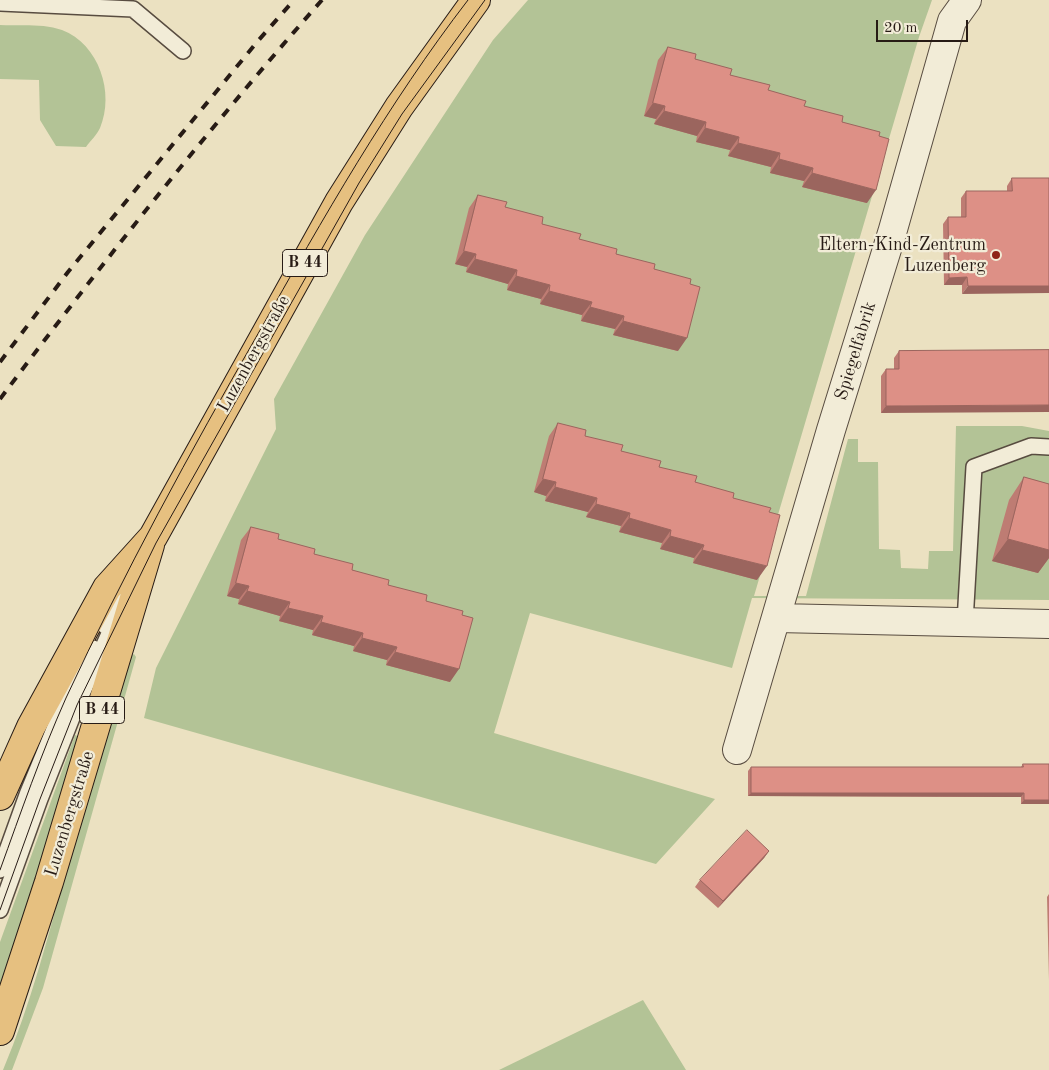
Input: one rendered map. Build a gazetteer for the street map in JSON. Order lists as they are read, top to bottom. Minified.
{"streets":{"main road":["B 44","Luzenbergstraße"],"street":["Spiegelfabrik"]},"places":["Eltern-Kind-Zentrum Luzenberg"],"scale_bar":"20 m"}
